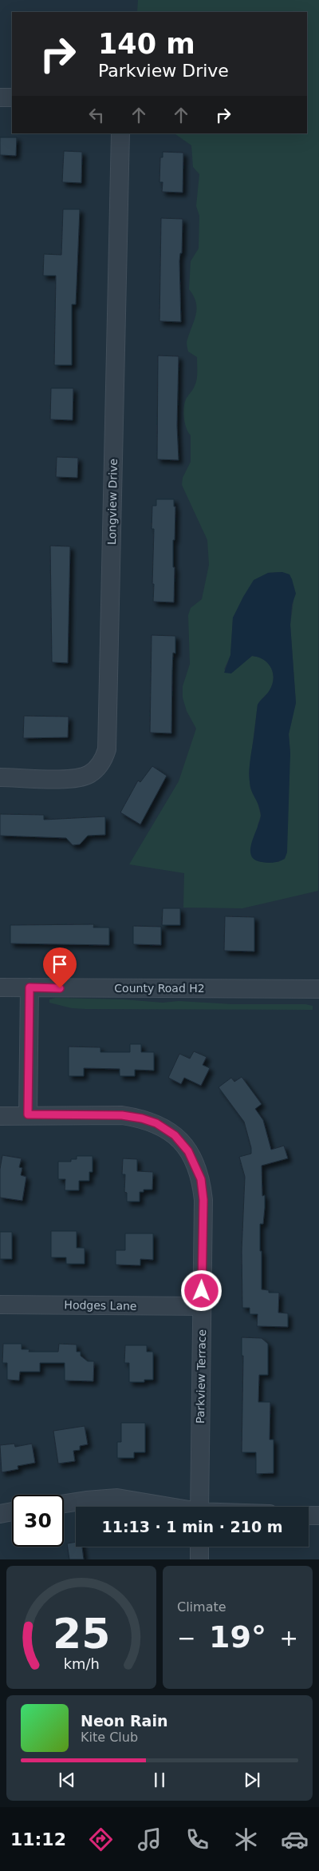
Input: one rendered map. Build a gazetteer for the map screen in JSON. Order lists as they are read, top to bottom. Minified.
{"streets":{"street":["Longview Drive","County Road H2","Hodges Lane","Parkview Terrace"]},"crossings":[["Hodges Lane","Parkview Terrace"]],"page":{"turn":["140 m","Parkview Drive"],"limit":"30","trip":"11:13 · 1 min · 210 m","tile":"Climate","heat":["−","19°","+"],"song":["Neon Rain","Kite Club"],"tabs":"11:12","gauge":["25","km/h"]}}
